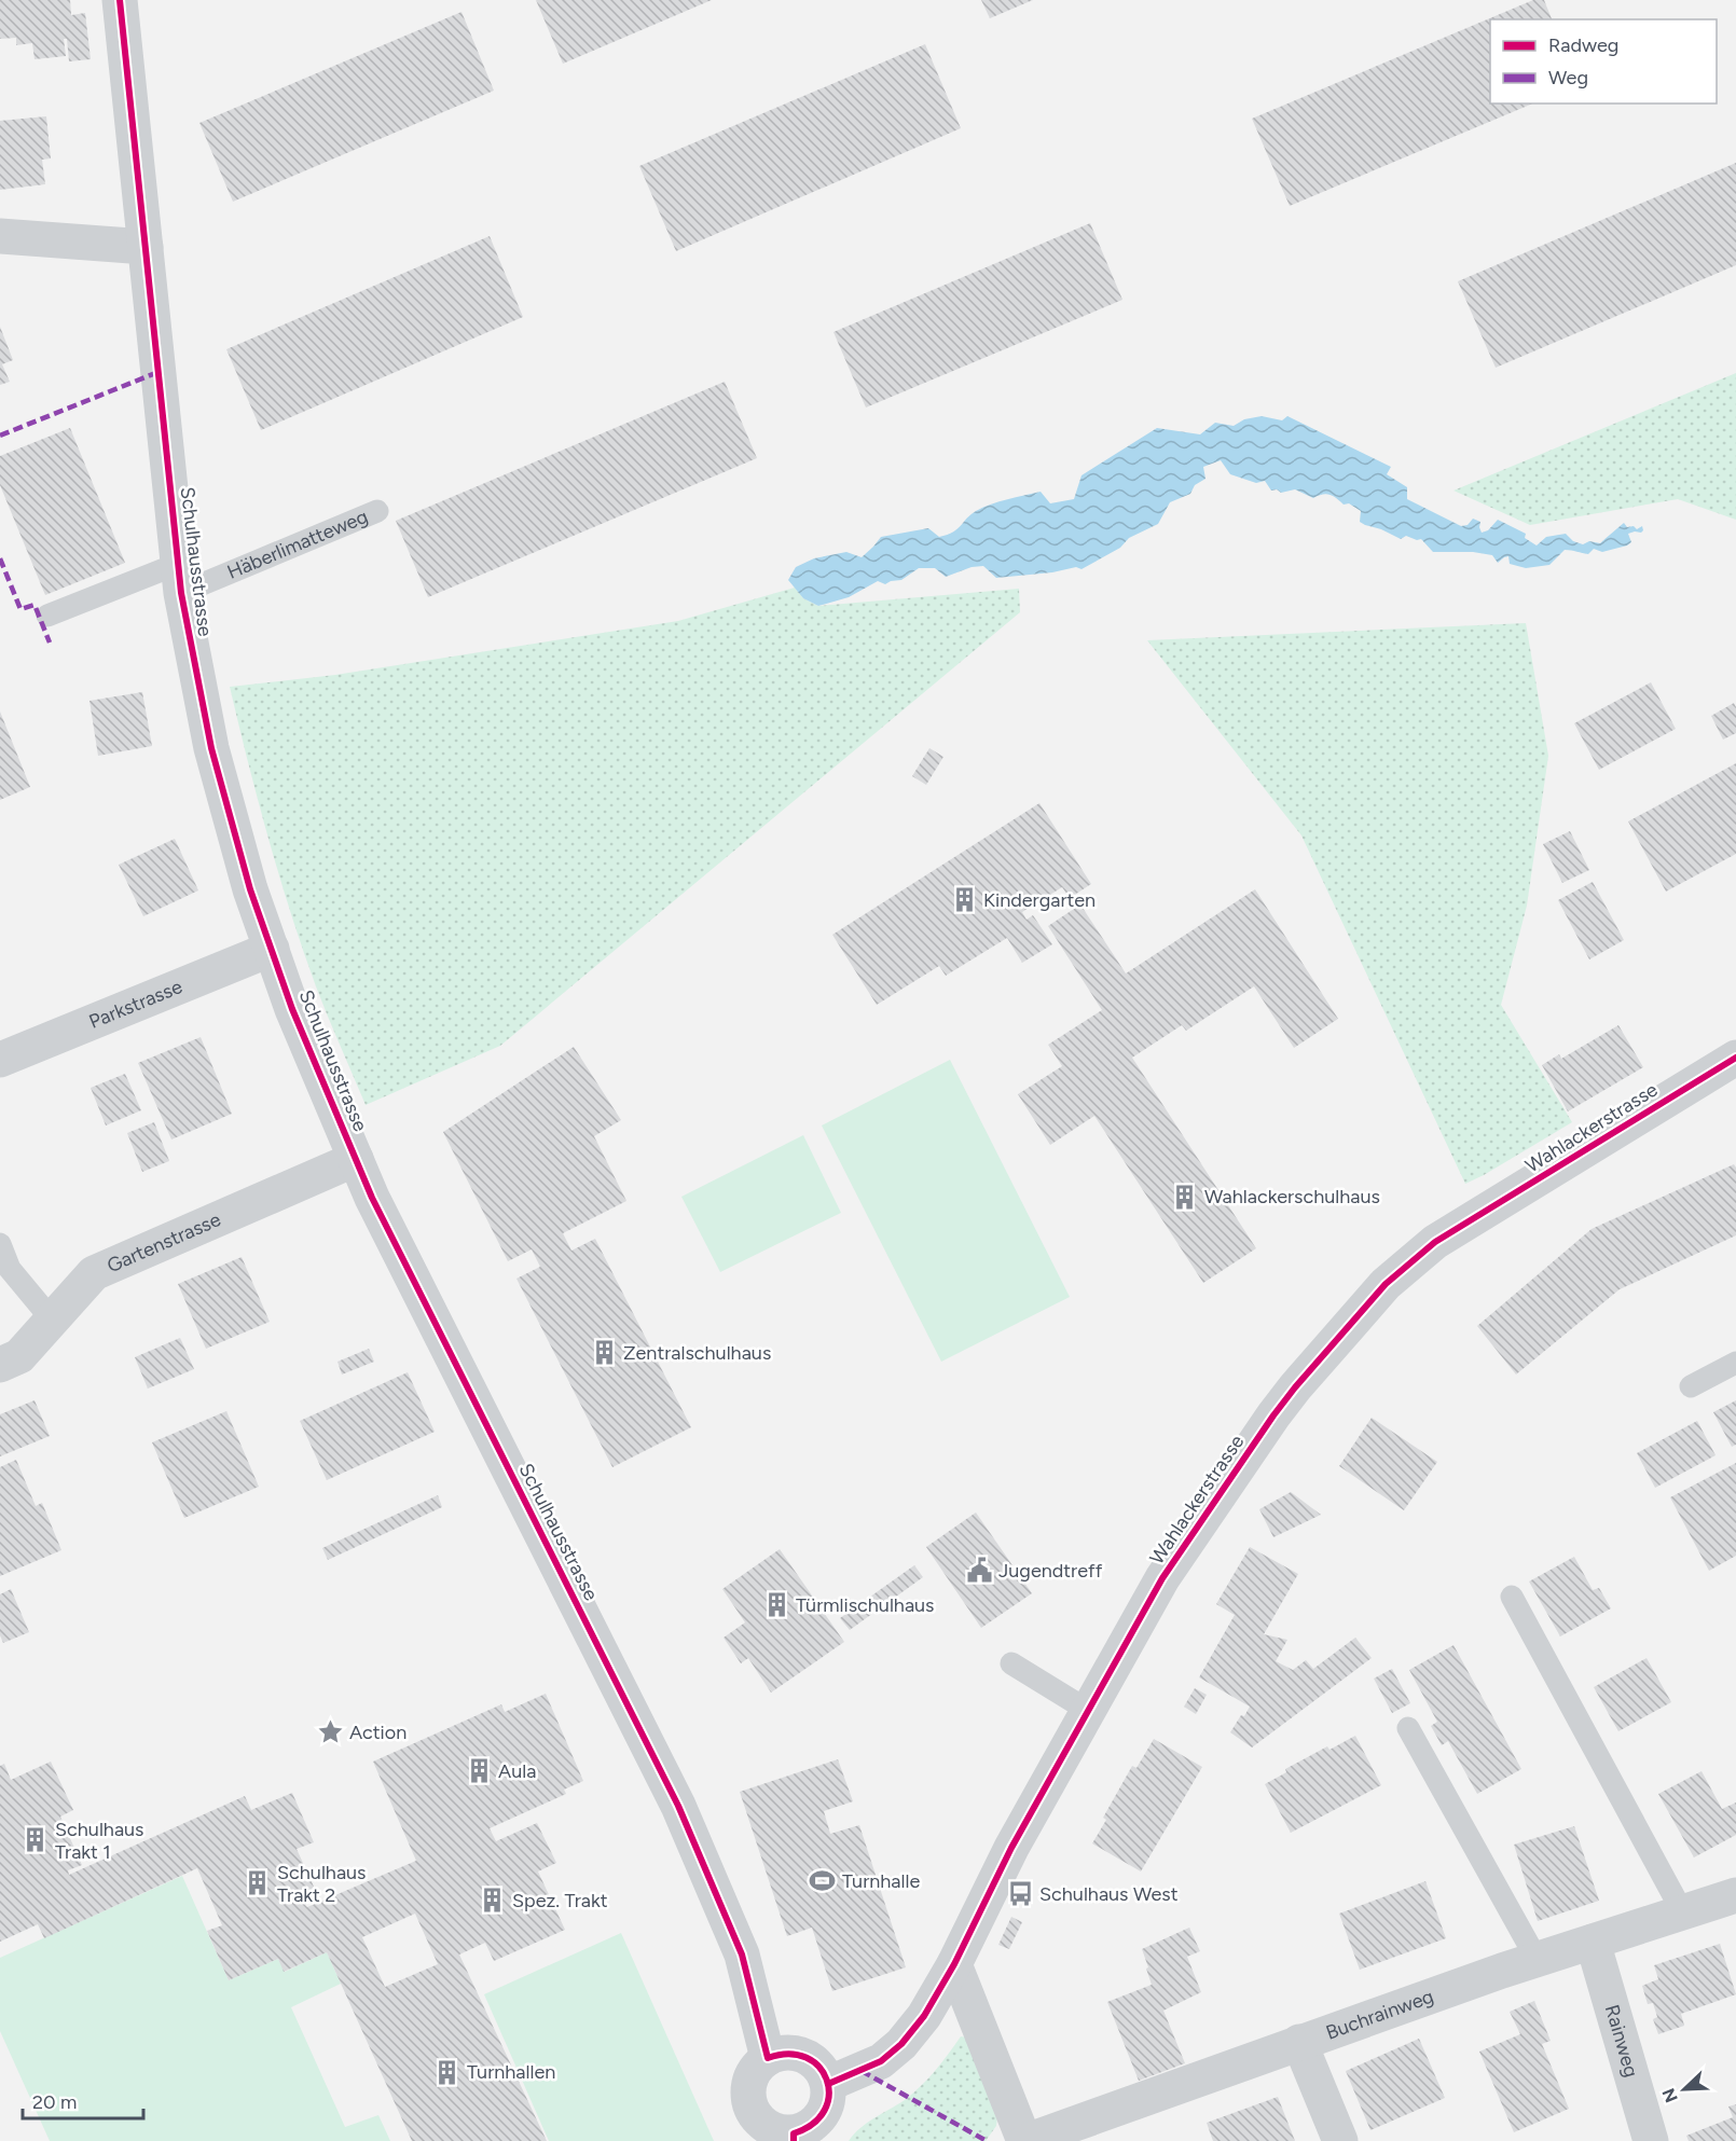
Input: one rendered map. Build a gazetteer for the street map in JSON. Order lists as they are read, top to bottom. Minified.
{"streets":{"street":["Schulhausstrasse","Parkstrasse","Wahlackerstrasse","Gartenstrasse","Buchrainweg","Rainweg"],"lane":["Häberlimatteweg"]},"crossings":[["Häberlimatteweg","Schulhausstrasse"],["Schulhausstrasse","Parkstrasse"],["Schulhausstrasse","Wahlackerstrasse"],["Schulhausstrasse","Gartenstrasse"],["Wahlackerstrasse","Buchrainweg"],["Buchrainweg","Rainweg"]],"places":{"building":["Kindergarten","Wahlackerschulhaus","Zentralschulhaus","Türmlischulhaus","Aula","Schulhaus Trakt 1","Schulhaus Trakt 2","Spez. Trakt","Turnhallen"],"public building":["Jugendtreff"],"place":["Action"],"sports":["Turnhalle"],"bus stop":["Schulhaus West"]},"legend":["Radweg","Weg"],"scale_bar":"20 m","north":"bottom left"}
